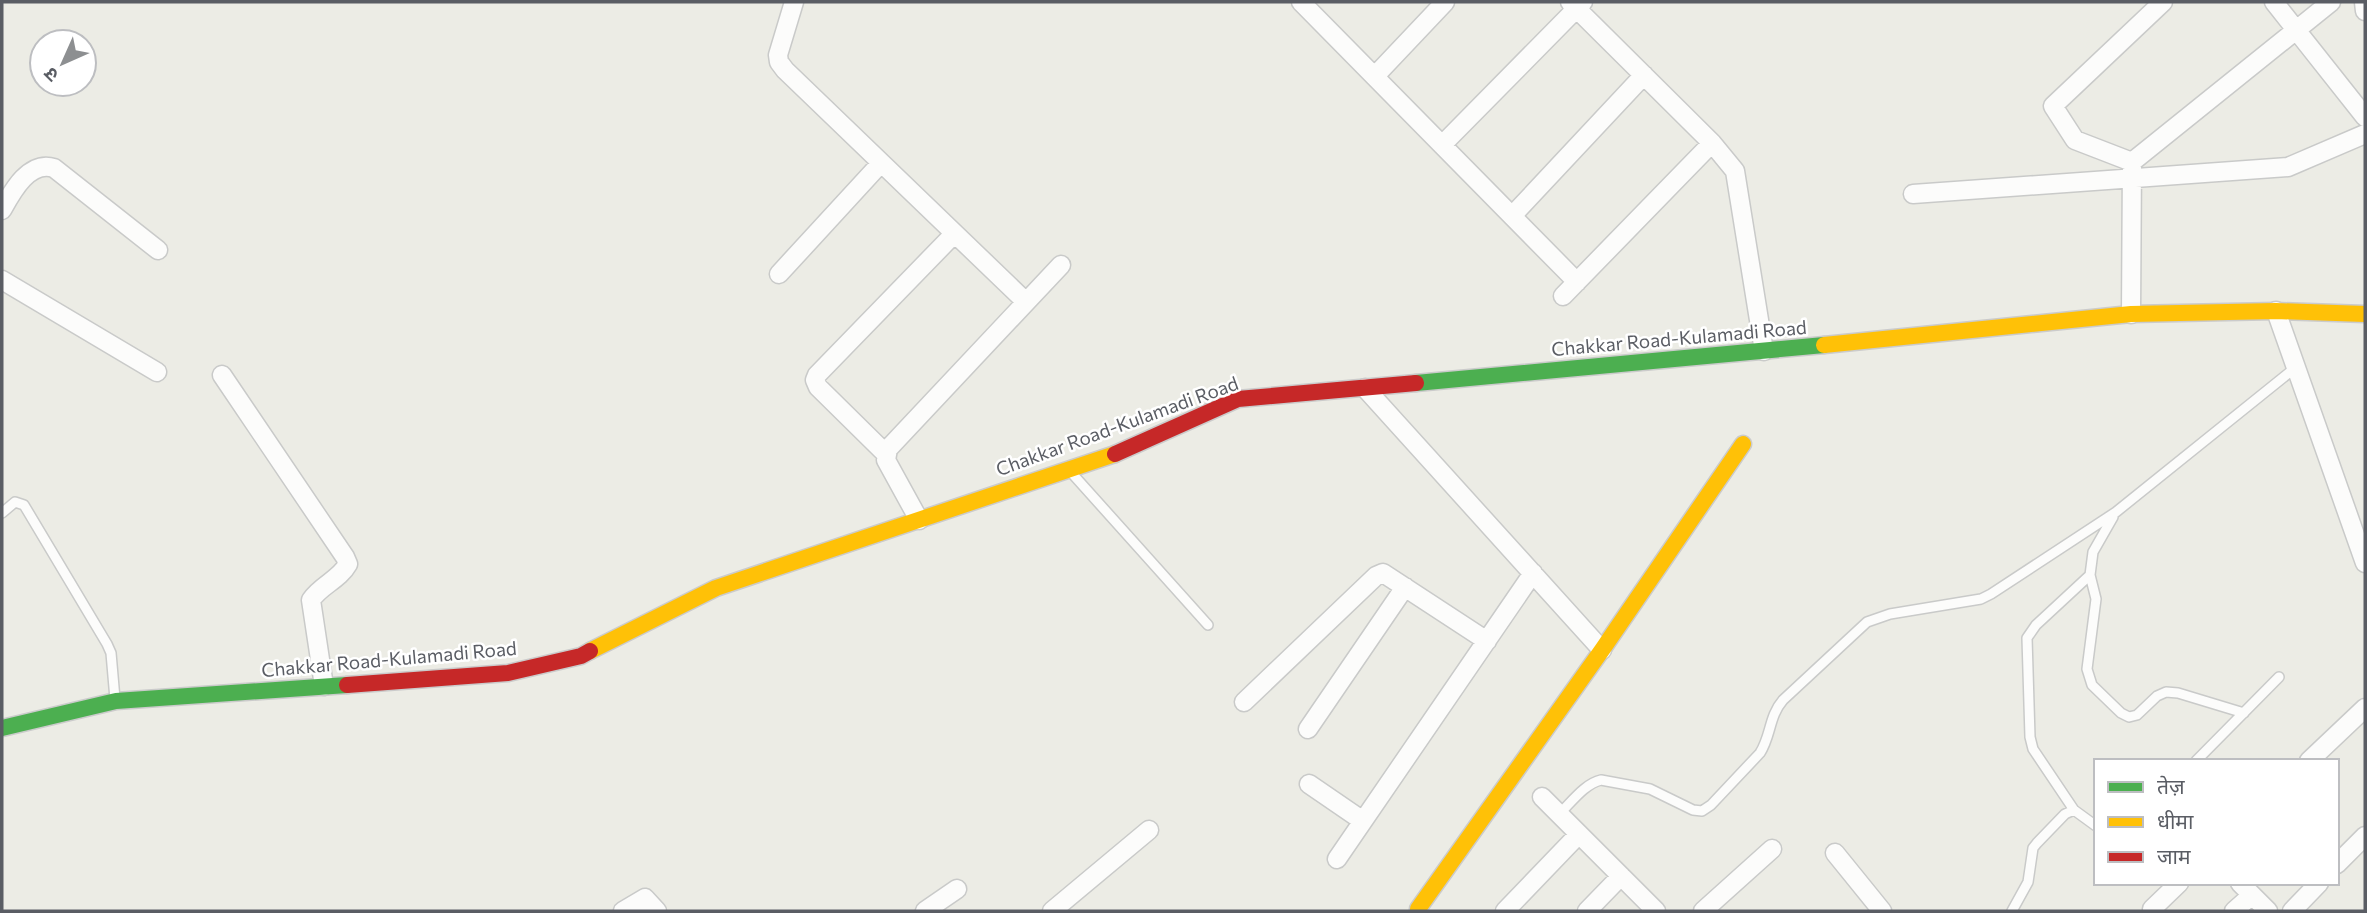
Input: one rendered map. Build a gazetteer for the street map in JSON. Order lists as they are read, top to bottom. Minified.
{"streets":{"street":["Chakkar Road-Kulamadi Road"]},"legend":["तेज़","धीमा","जाम"],"north":"bottom left"}
